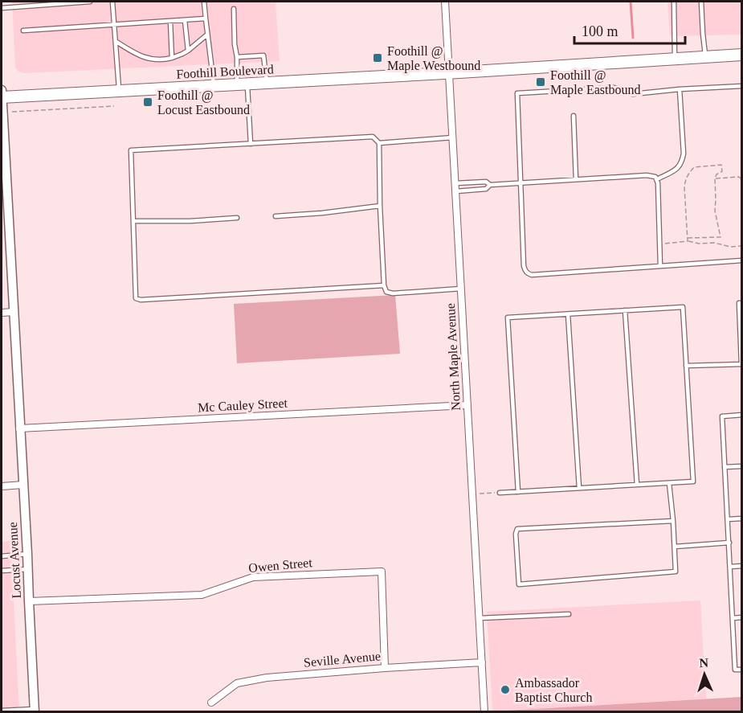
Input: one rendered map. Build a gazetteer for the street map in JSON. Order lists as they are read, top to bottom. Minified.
{"streets":{"main road":["Foothill Boulevard"],"street":["North Maple Avenue","Mc Cauley Street","Locust Avenue","Owen Street","Seville Avenue"]},"crossings":[["Foothill Boulevard","North Maple Avenue"],["Foothill Boulevard","Locust Avenue"],["North Maple Avenue","Mc Cauley Street"],["North Maple Avenue","Seville Avenue"],["Mc Cauley Street","Locust Avenue"],["Locust Avenue","Owen Street"],["Owen Street","Seville Avenue"]],"places":{"transit":["Foothill @ Maple Westbound","Foothill @ Maple Eastbound","Foothill @ Locust Eastbound"],"other":["Ambassador Baptist Church"]},"scale_bar":"100 m","north":"top"}
